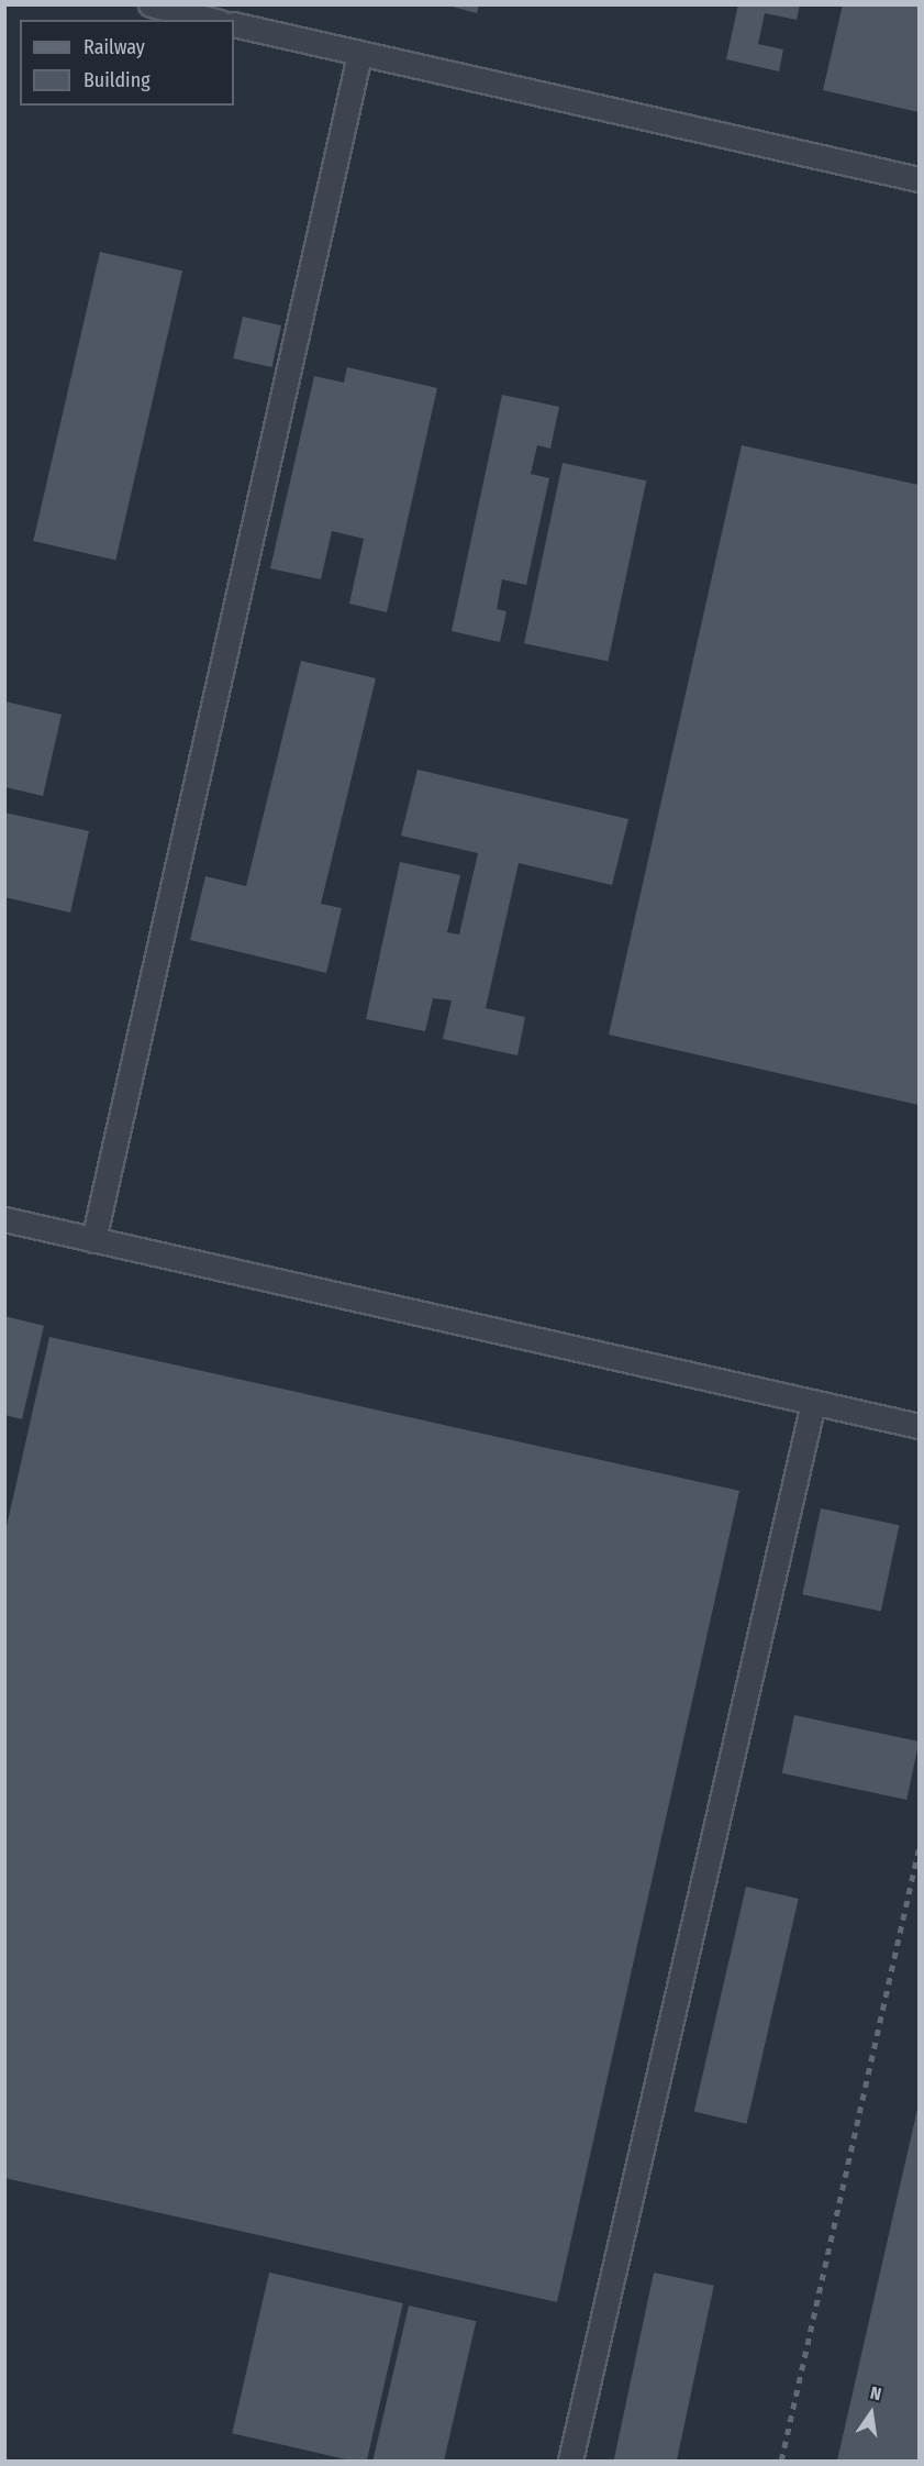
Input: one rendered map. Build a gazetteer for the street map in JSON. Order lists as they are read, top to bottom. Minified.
{"legend":["Railway","Building"],"north":"top"}
